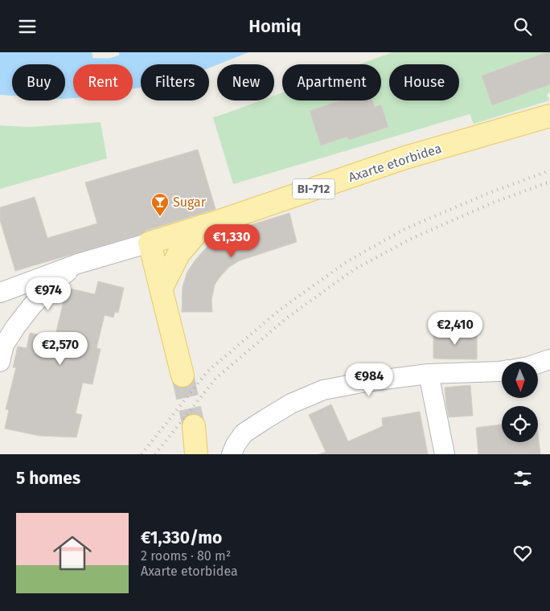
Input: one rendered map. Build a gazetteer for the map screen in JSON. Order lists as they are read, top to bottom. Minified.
{"streets":{"main road":["Axarte etorbidea","BI-712"]},"places":{"bar":["Sugar"]},"north":"bottom","page":{"header":"Homiq","chip":["Buy","Rent","Filters","New","Apartment","House"],"price":["€1,330","€974","€2,410","€2,570","€984"],"heading":"5 homes","list":[{"name":"€1,330/mo","note":"2 rooms · 80 m² · Axarte etorbidea"}]}}
